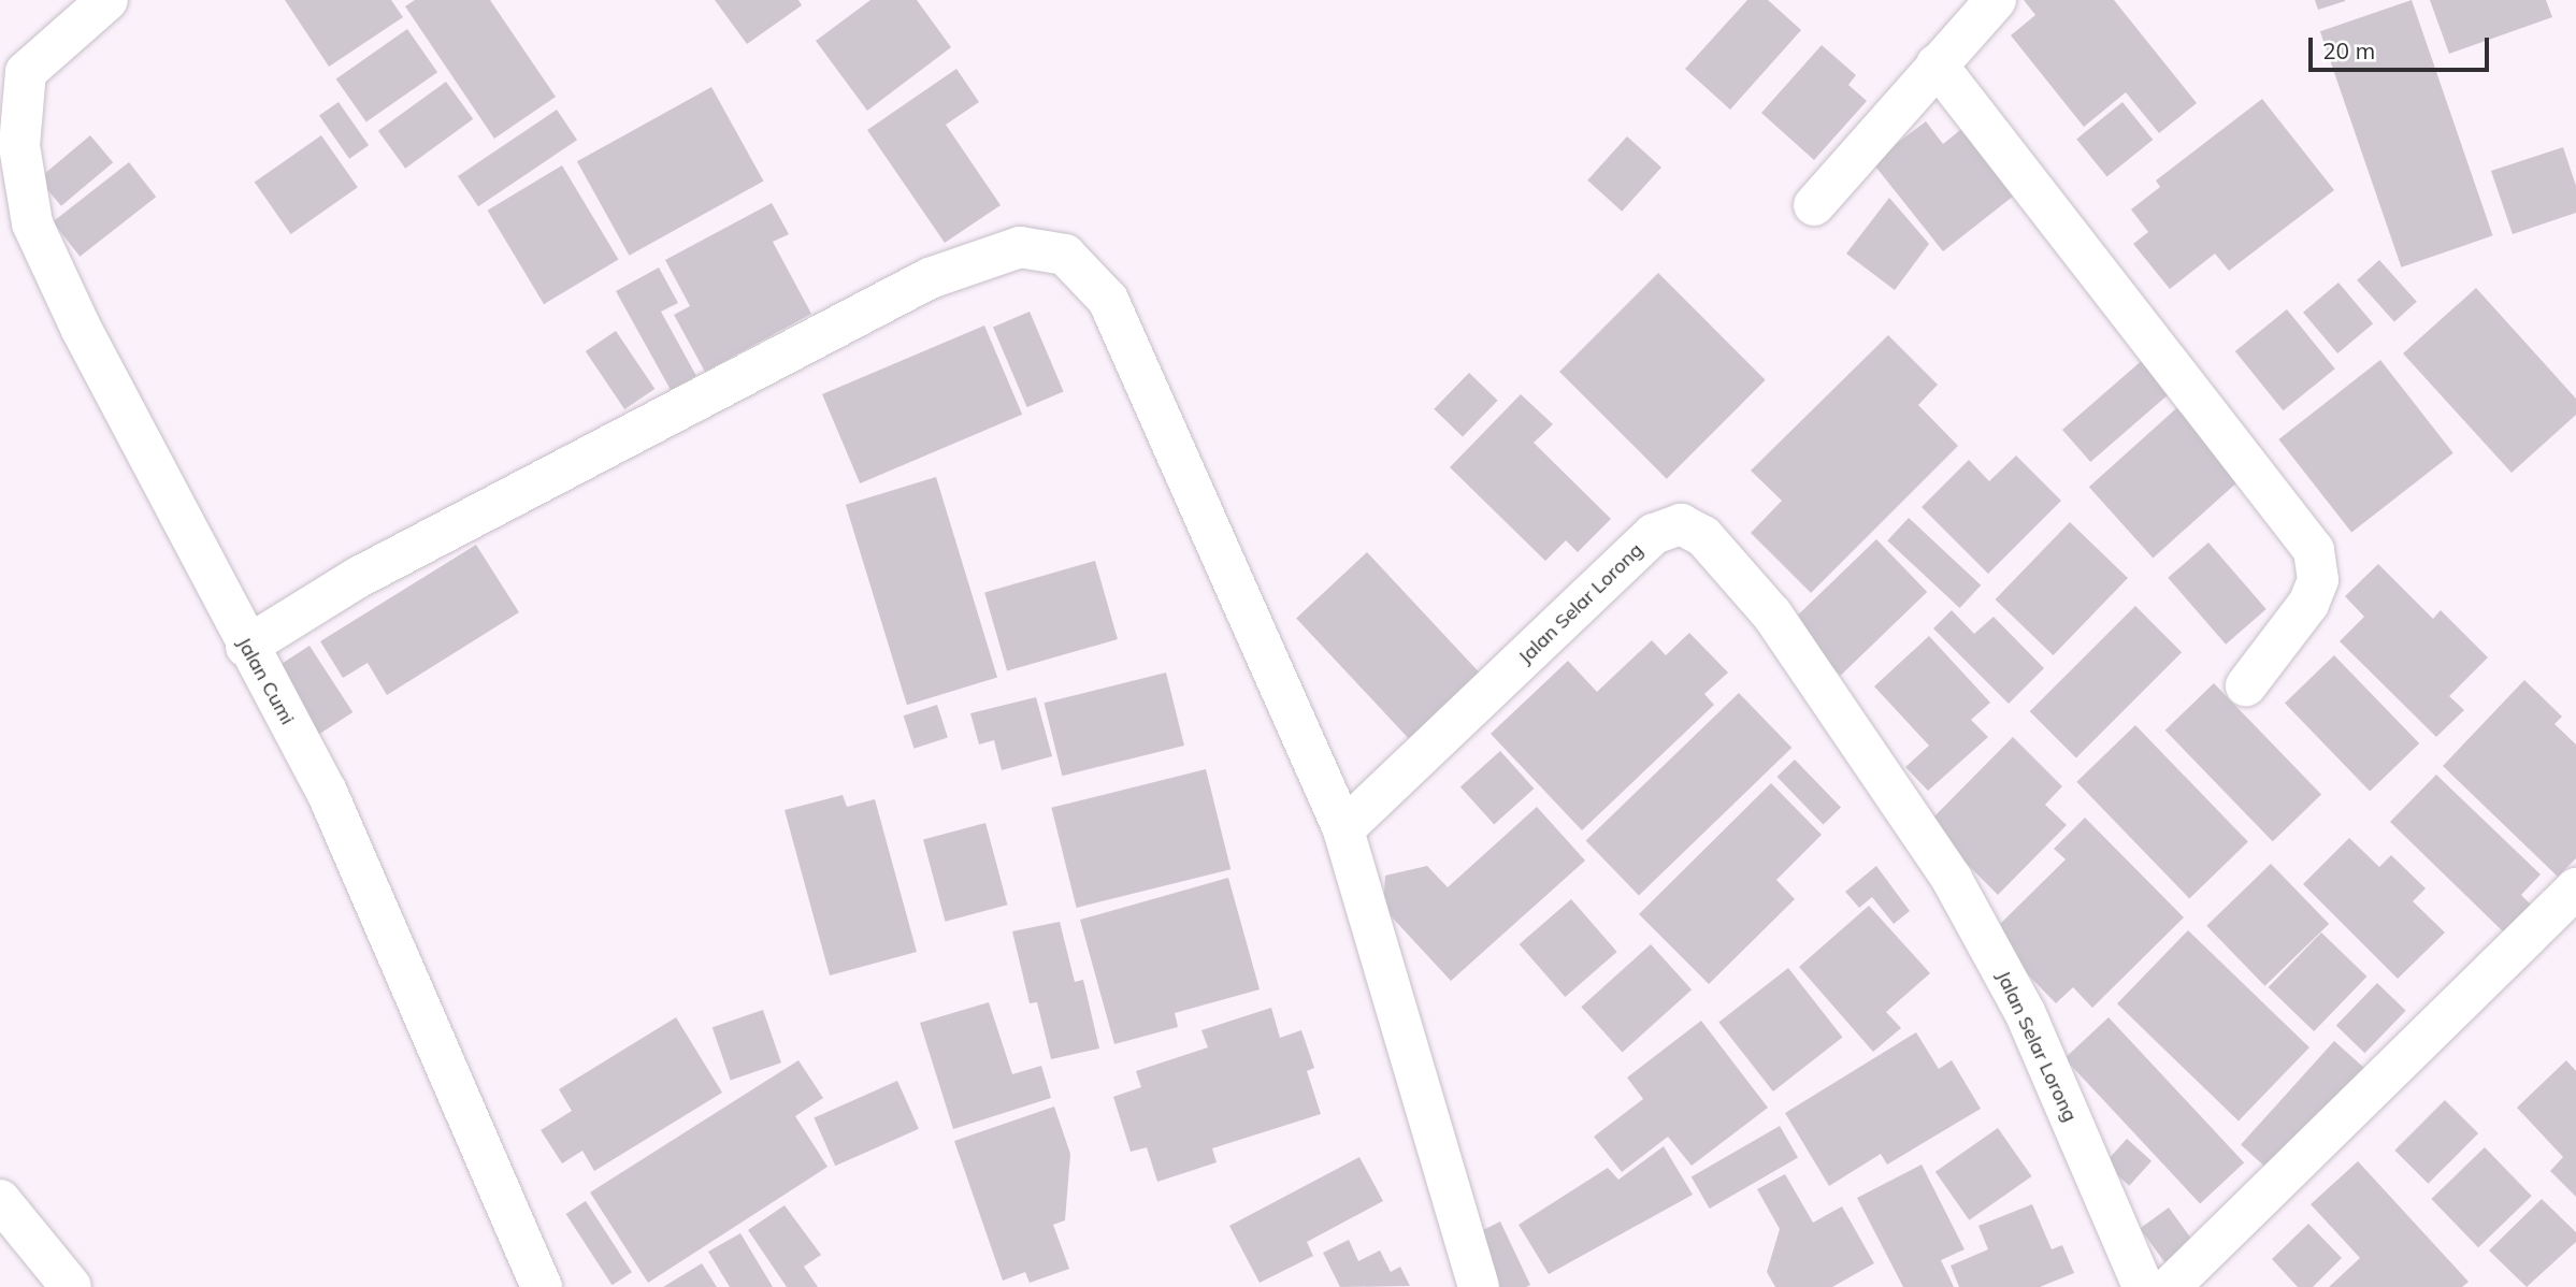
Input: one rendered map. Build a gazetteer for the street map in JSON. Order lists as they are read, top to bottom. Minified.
{"streets":{"street":["Jalan Selar Lorong","Jalan Cumi"]},"scale_bar":"20 m"}
